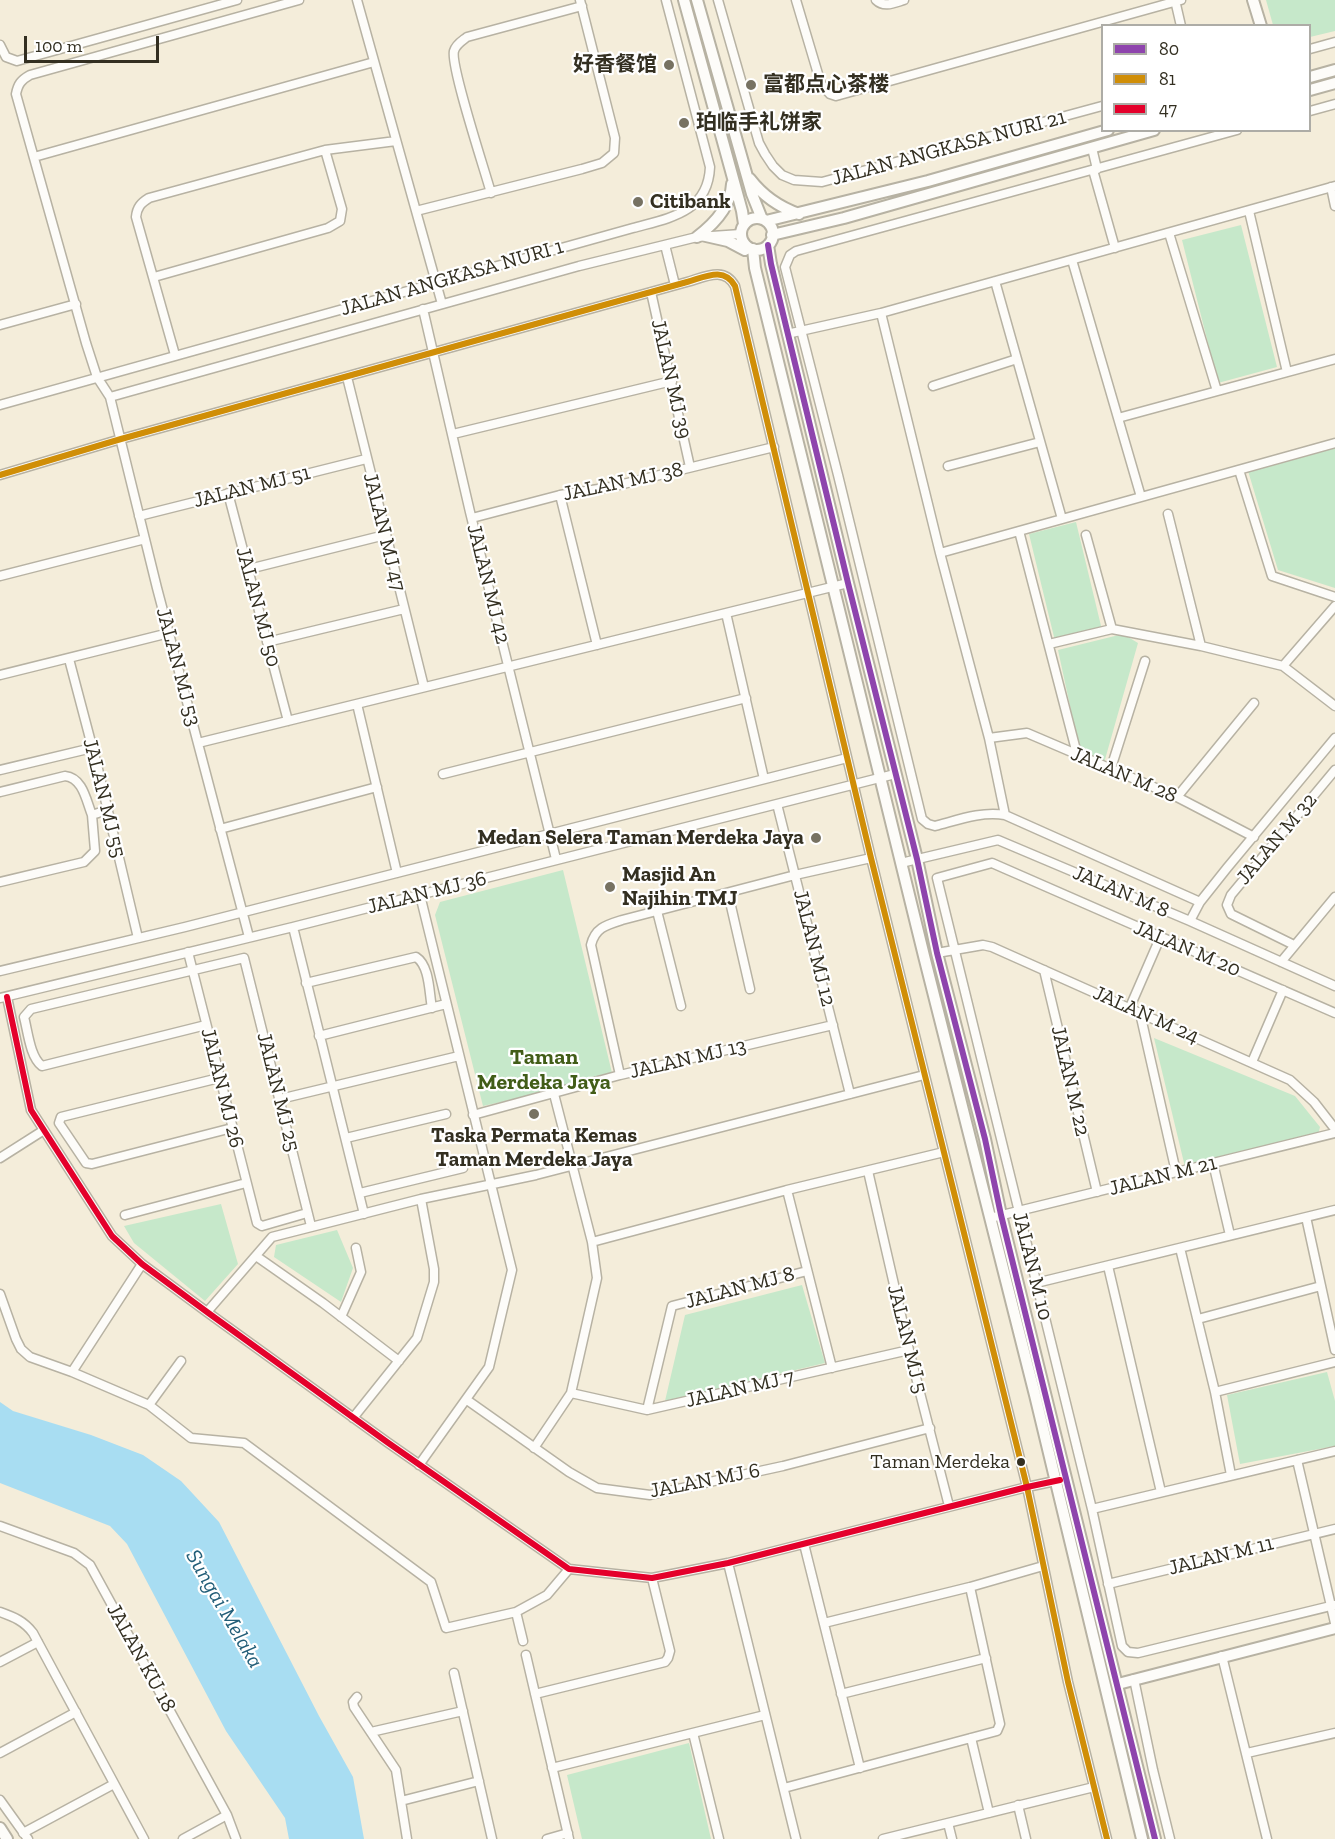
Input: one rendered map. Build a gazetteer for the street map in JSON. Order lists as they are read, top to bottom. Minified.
{"streets":{"street":["JALAN ANGKASA NURI 21","JALAN ANGKASA NURI 1","JALAN MJ 39","JALAN MJ 38","JALAN MJ 51","JALAN MJ 47","JALAN MJ 42","JALAN MJ 50","JALAN MJ 53","JALAN M 28","JALAN MJ 55","JALAN M 32","JALAN M 8","JALAN MJ 36","JALAN MJ 12","JALAN M 20","JALAN M 24","JALAN MJ 13","JALAN M 22","JALAN MJ 26","JALAN MJ 25","JALAN M 21","JALAN M 10","JALAN MJ 8","JALAN MJ 5","JALAN MJ 7","JALAN MJ 6","JALAN M 11","JALAN KU 18"]},"crossings":[["JALAN ANGKASA NURI 1","JALAN MJ 53"],["JALAN MJ 39","JALAN MJ 38"],["JALAN MJ 38","JALAN MJ 42"],["JALAN MJ 51","JALAN MJ 47"],["JALAN MJ 51","JALAN MJ 50"],["JALAN MJ 51","JALAN MJ 53"],["JALAN MJ 42","JALAN MJ 36"],["JALAN MJ 53","JALAN MJ 36"],["JALAN MJ 36","JALAN MJ 12"],["JALAN MJ 36","JALAN MJ 26"],["JALAN MJ 12","JALAN MJ 13"],["JALAN M 20","JALAN M 10"],["JALAN M 24","JALAN M 22"],["JALAN M 24","JALAN M 21"],["JALAN M 24","JALAN M 10"],["JALAN M 22","JALAN M 21"],["JALAN MJ 26","JALAN MJ 25"],["JALAN M 21","JALAN M 10"],["JALAN M 10","JALAN M 11"],["JALAN MJ 8","JALAN MJ 7"],["JALAN MJ 5","JALAN MJ 7"],["JALAN MJ 5","JALAN MJ 6"]],"districts":["Taman Merdeka Jaya"],"water":["Sungai Melaka"],"places":["好香餐馆","富都点心茶楼","珀临手礼饼家","Citibank","Medan Selera Taman Merdeka Jaya","Masjid An Najihin TMJ","Taska Permata Kemas Taman Merdeka Jaya","Taman Merdeka"],"lines":["transit line 80","transit line 81","transit line 47"],"legend":["80","81","47"],"scale_bar":"100 m"}
